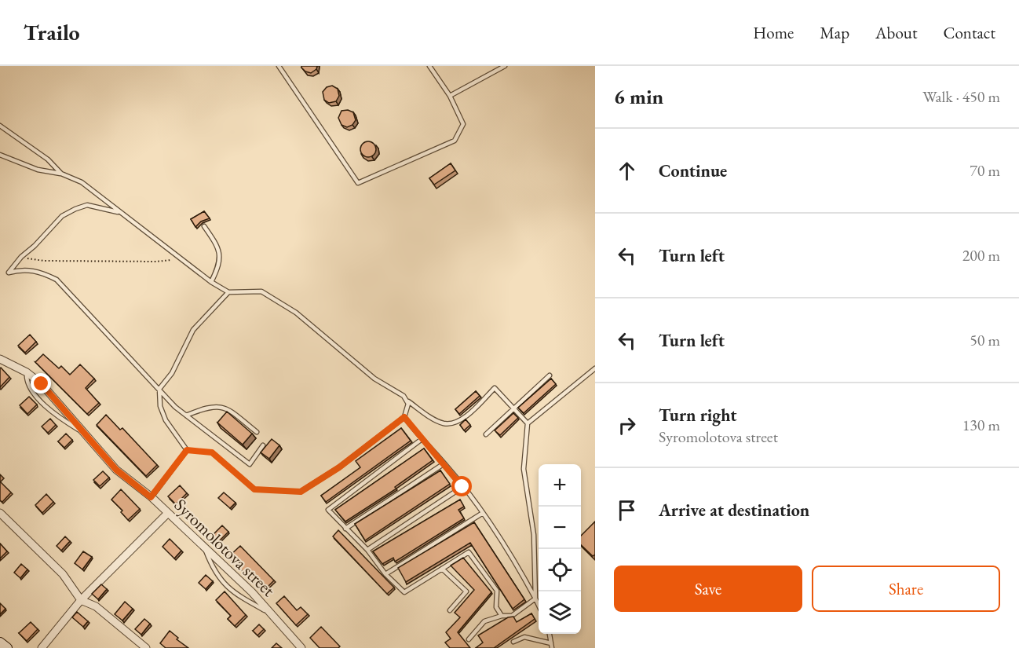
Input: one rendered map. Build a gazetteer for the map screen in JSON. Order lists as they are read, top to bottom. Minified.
{"streets":{"street":["Syromolotova street"]},"page":{"header":"Trailo","nav":["Home","Map","About","Contact"],"heading":["6 min","Walk · 450 m"],"list":[["Continue","70 m"],["Turn left","200 m"],["Turn left","50 m"],["Turn right","Syromolotova street","130 m"],"Arrive at destination"],"map_buttons":["+","−"],"buttons":["Save","Share"]}}
